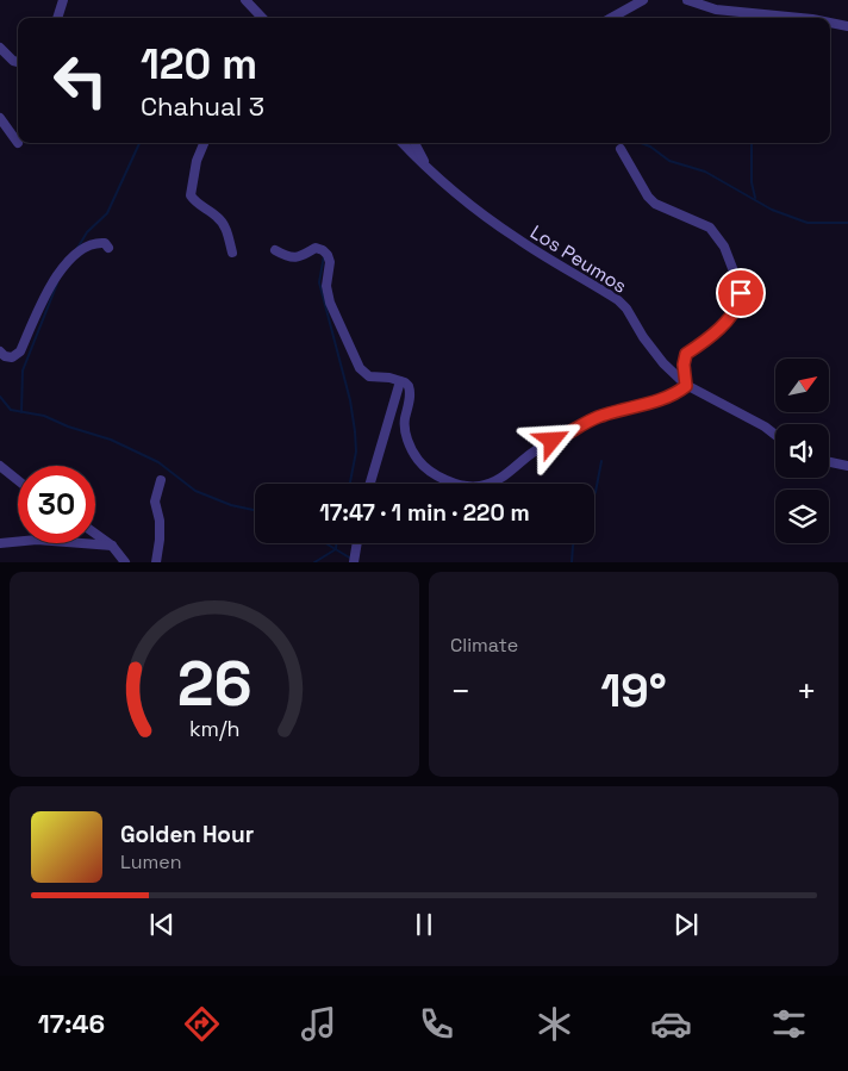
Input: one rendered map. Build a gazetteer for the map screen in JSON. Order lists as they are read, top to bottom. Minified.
{"streets":{"street":["Los Peumos"]},"north":"top right","page":{"turn":["120 m","Chahual 3"],"limit":"30","trip":"17:47 · 1 min · 220 m","tile":"Climate","heat":["−","19°","+"],"song":["Golden Hour","Lumen"],"tabs":"17:46","gauge":["26","km/h"]}}
